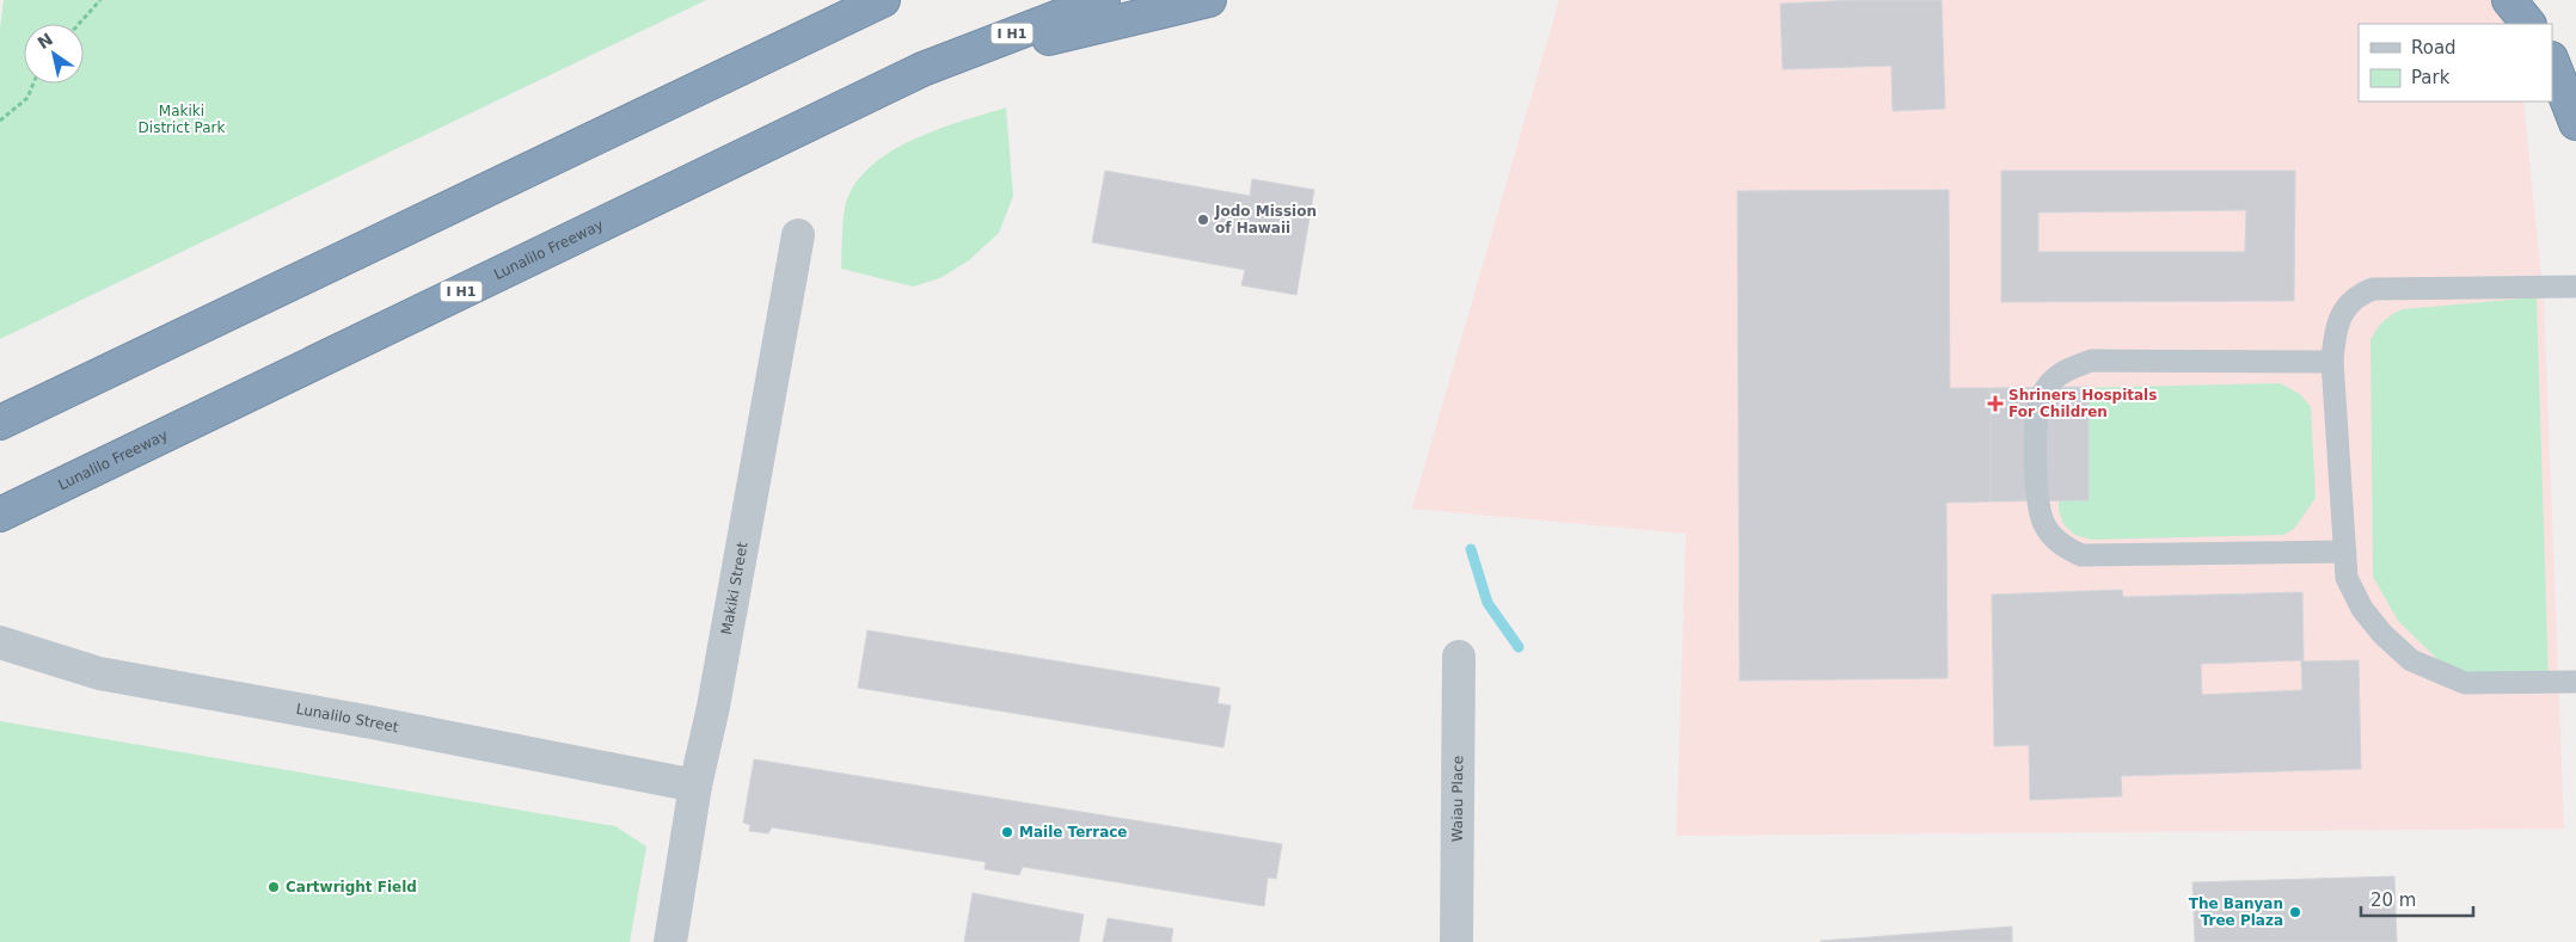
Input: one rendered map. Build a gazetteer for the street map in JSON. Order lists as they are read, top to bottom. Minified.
{"streets":{"highway":["I H1","Lunalilo Freeway"],"street":["Makiki Street","Lunalilo Street","Waiau Place"]},"crossings":[["Makiki Street","Lunalilo Street"]],"parks":["Makiki District Park"],"places":{"other":["Jodo Mission of Hawaii","Maile Terrace","Cartwright Field","The Banyan Tree Plaza"],"health":["Shriners Hospitals For Children"]},"legend":["Road","Park"],"scale_bar":"20 m","north":"top left"}
